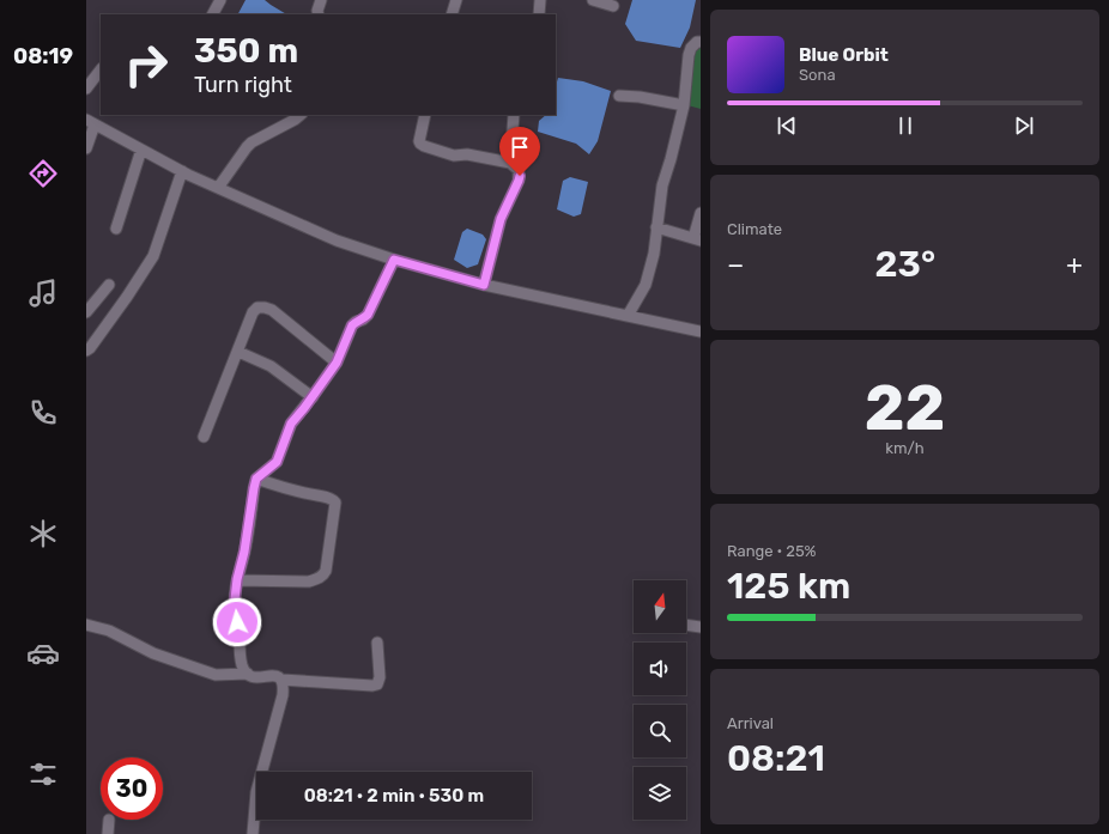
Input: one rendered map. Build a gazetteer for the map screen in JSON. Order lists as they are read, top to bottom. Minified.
{"north":"top","page":{"tabs":"08:19","turn":["350 m","Turn right"],"song":["Blue Orbit","Sona"],"tile":["Climate",["22","km/h"],["Range · 25%","125 km"],["Arrival","08:21"]],"heat":["−","23°","+"],"limit":"30","trip":"08:21 · 2 min · 530 m"}}
